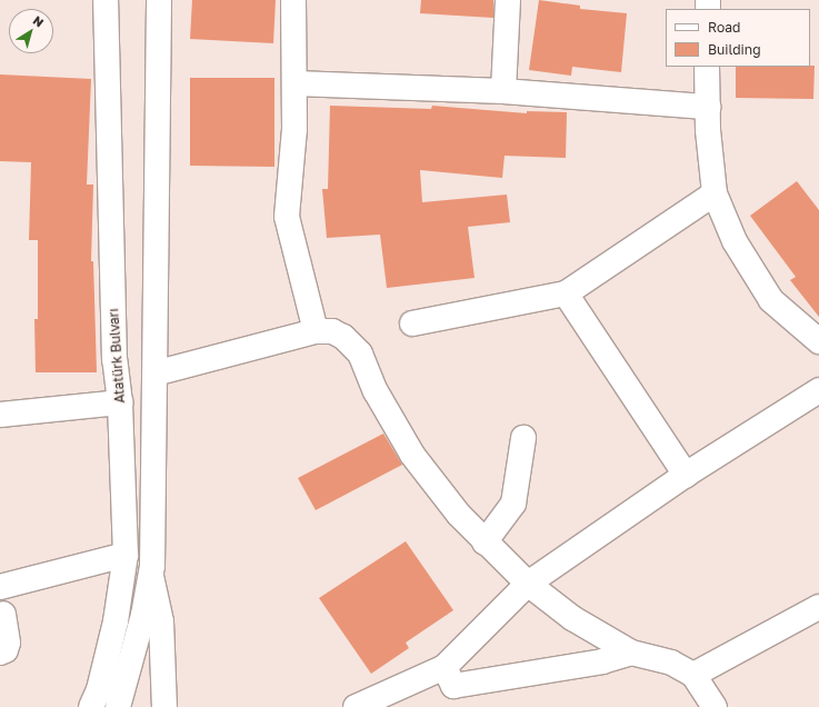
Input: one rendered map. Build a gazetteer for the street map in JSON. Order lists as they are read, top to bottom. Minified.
{"streets":{"street":["Atatürk Bulvarı"]},"legend":["Road","Building"],"north":"top right"}
